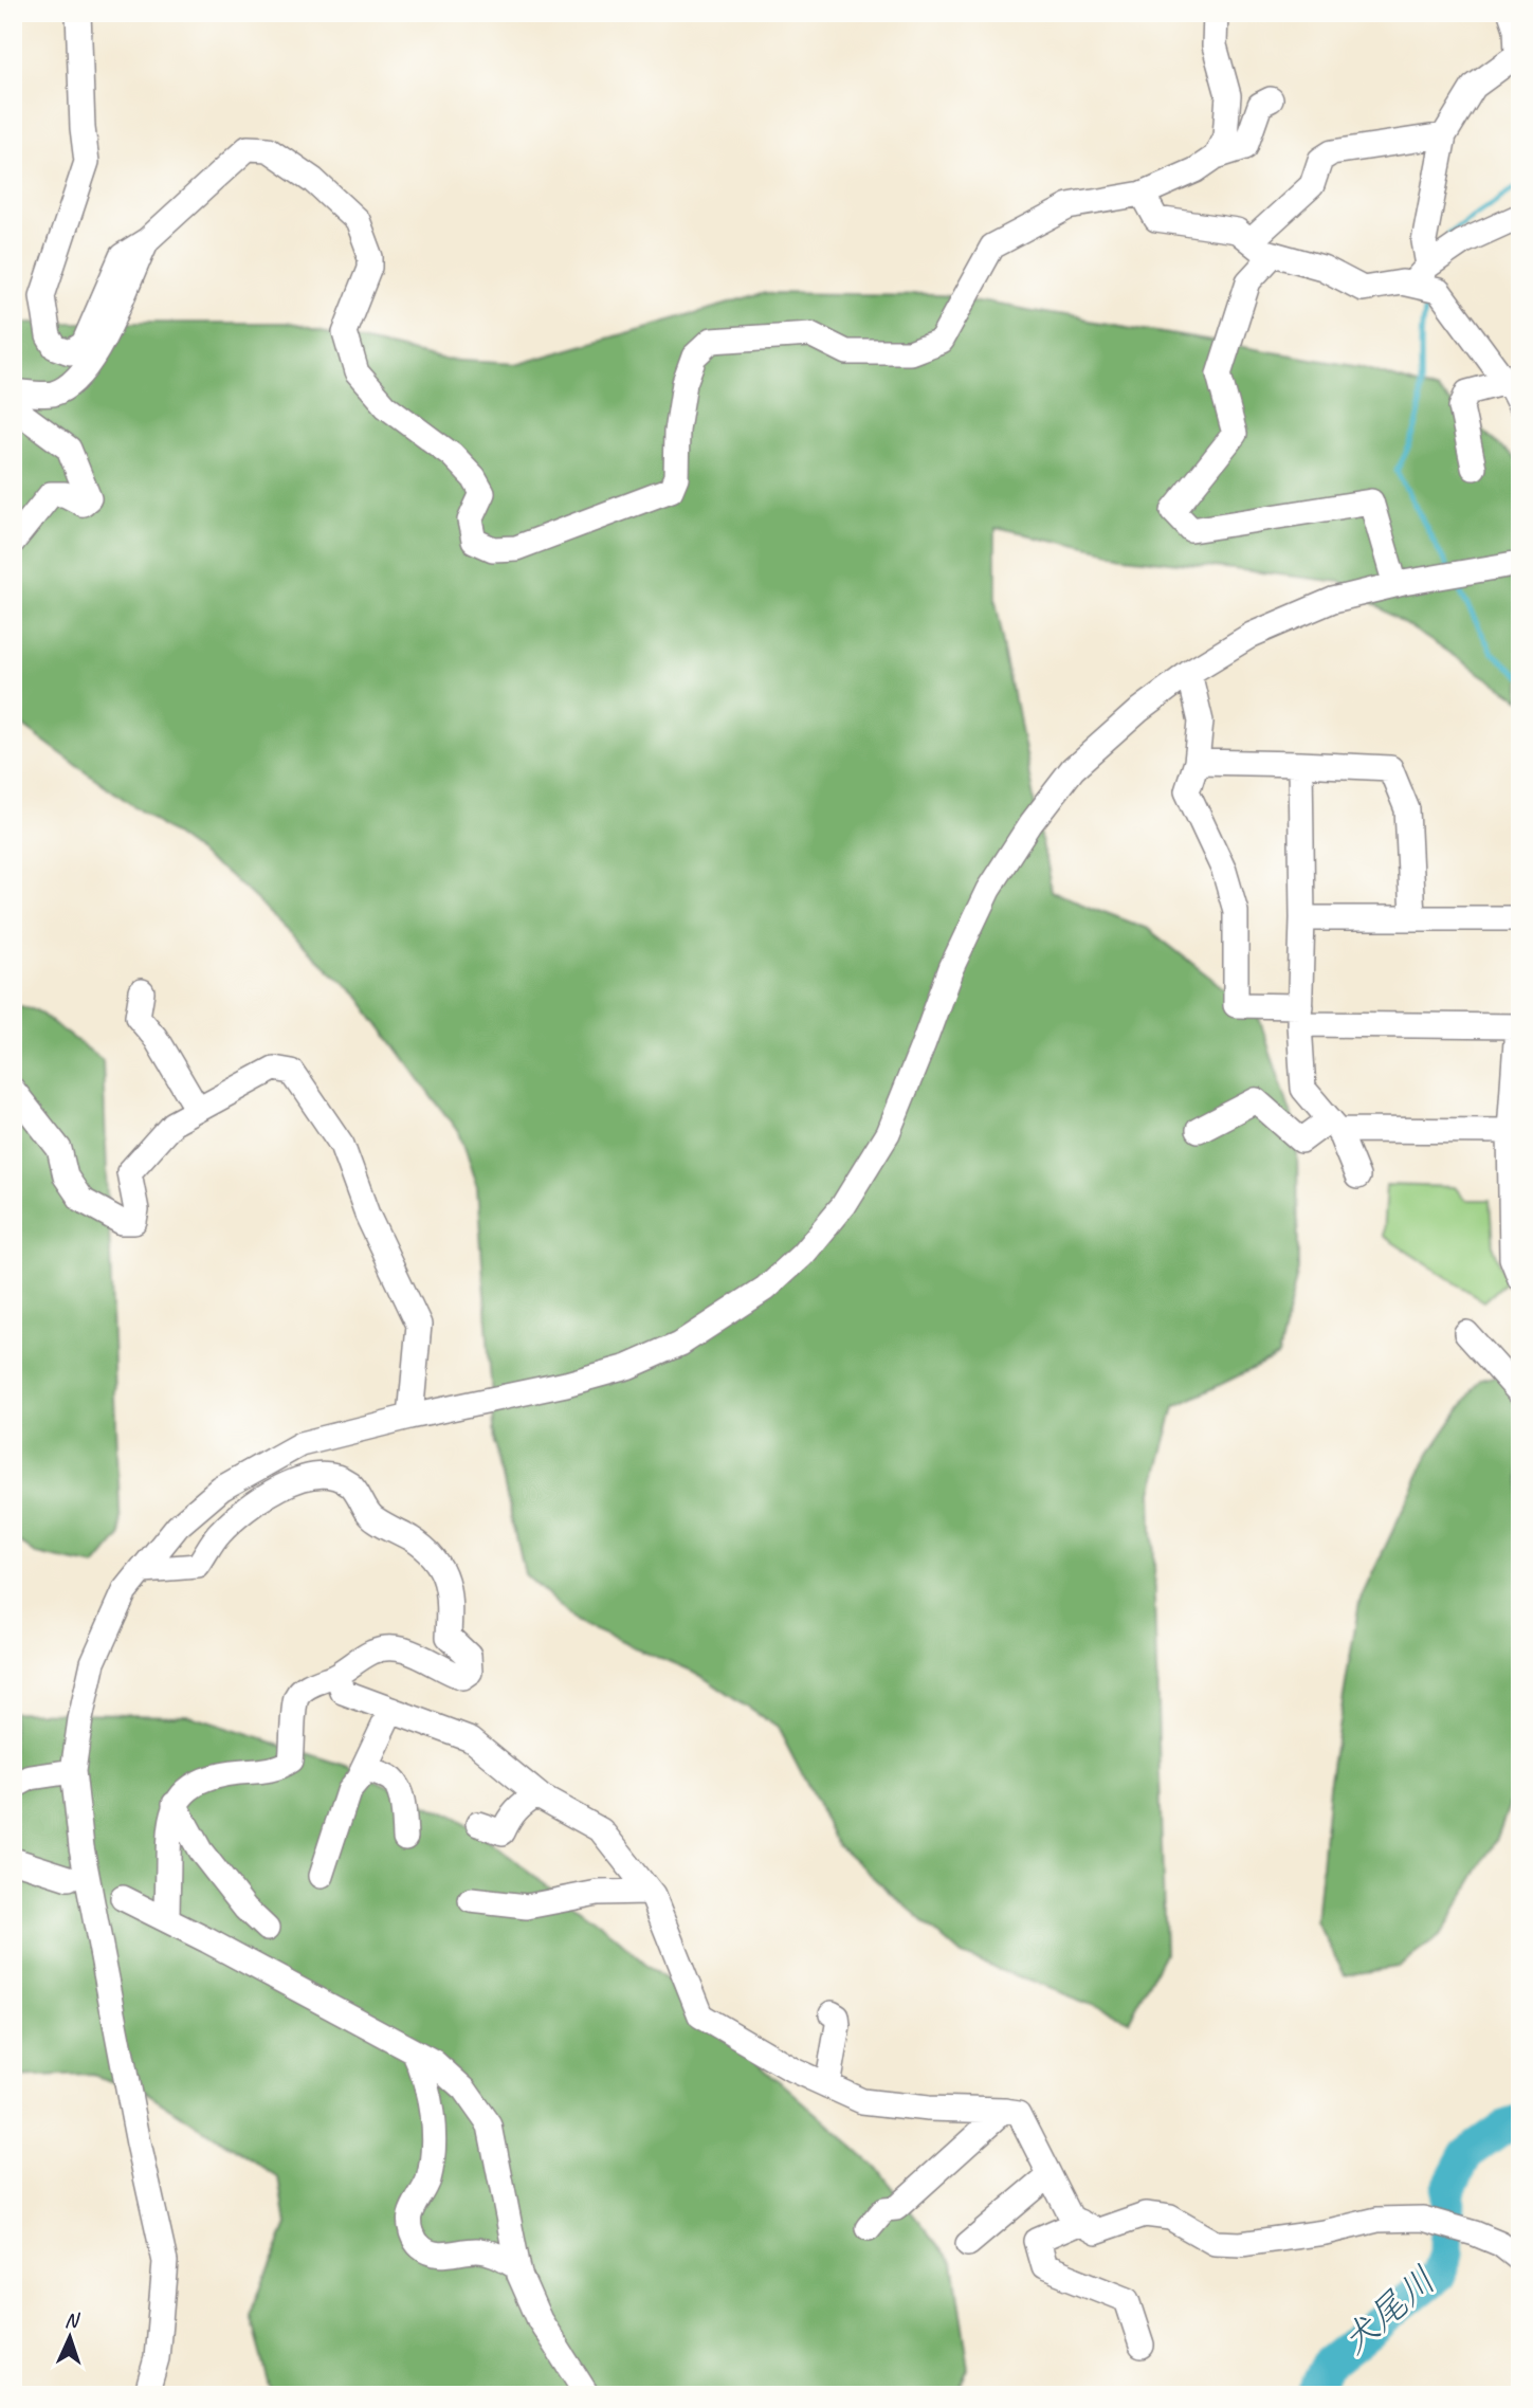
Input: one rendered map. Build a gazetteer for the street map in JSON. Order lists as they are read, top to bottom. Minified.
{"water":["犬尾川"],"north":"top"}
